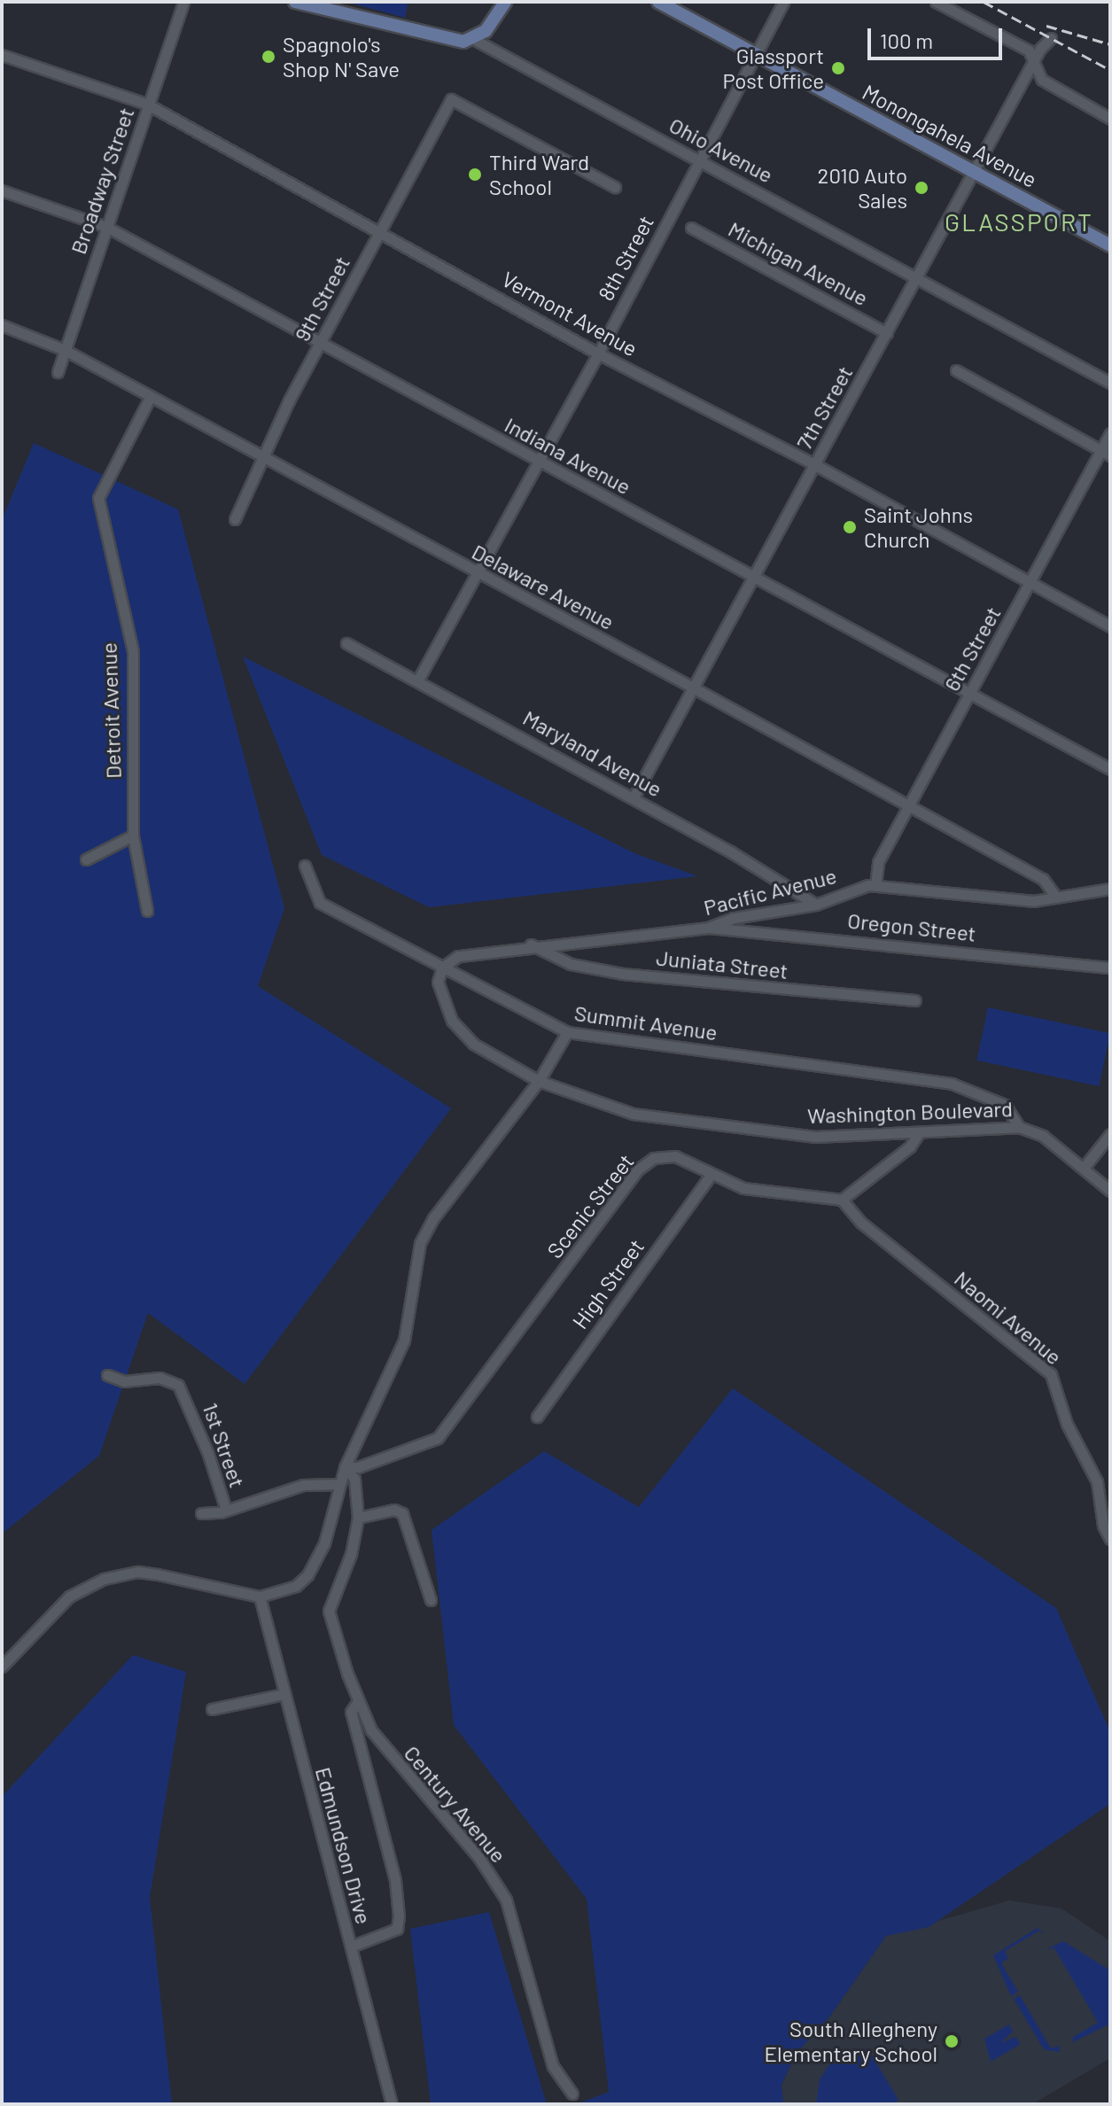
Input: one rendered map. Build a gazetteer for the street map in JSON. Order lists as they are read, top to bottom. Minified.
{"streets":{"main road":["Monongahela Avenue","Ohio Avenue"],"street":["Broadway Street","8th Street","Michigan Avenue","9th Street","Vermont Avenue","7th Street","Indiana Avenue","Delaware Avenue","6th Street","Detroit Avenue","Maryland Avenue","Pacific Avenue","Oregon Street","Juniata Street","Summit Avenue","Washington Boulevard","Scenic Street","High Street","Naomi Avenue","1st Street","Century Avenue","Edmundson Drive"]},"crossings":[["Monongahela Avenue","8th Street"],["Monongahela Avenue","7th Street"],["Ohio Avenue","8th Street"],["Ohio Avenue","7th Street"],["Broadway Street","Vermont Avenue"],["Broadway Street","Indiana Avenue"],["Broadway Street","Delaware Avenue"],["8th Street","Vermont Avenue"],["8th Street","Indiana Avenue"],["8th Street","Delaware Avenue"],["8th Street","Maryland Avenue"],["Michigan Avenue","7th Street"],["9th Street","Vermont Avenue"],["9th Street","Indiana Avenue"],["9th Street","Delaware Avenue"],["Vermont Avenue","7th Street"],["Vermont Avenue","6th Street"],["7th Street","Indiana Avenue"],["7th Street","Delaware Avenue"],["7th Street","Maryland Avenue"],["Indiana Avenue","6th Street"],["Delaware Avenue","6th Street"],["Delaware Avenue","Detroit Avenue"],["Delaware Avenue","Pacific Avenue"],["6th Street","Pacific Avenue"],["Maryland Avenue","Pacific Avenue"],["Pacific Avenue","Oregon Street"],["Pacific Avenue","Juniata Street"],["Pacific Avenue","Summit Avenue"],["Summit Avenue","Washington Boulevard"],["Scenic Street","High Street"],["Scenic Street","Naomi Avenue"]],"districts":["GLASSPORT"],"places":["Spagnolo's Shop N' Save","Glassport Post Office","Third Ward School","2010 Auto Sales","Saint Johns Church","South Allegheny Elementary School"],"scale_bar":"100 m"}
